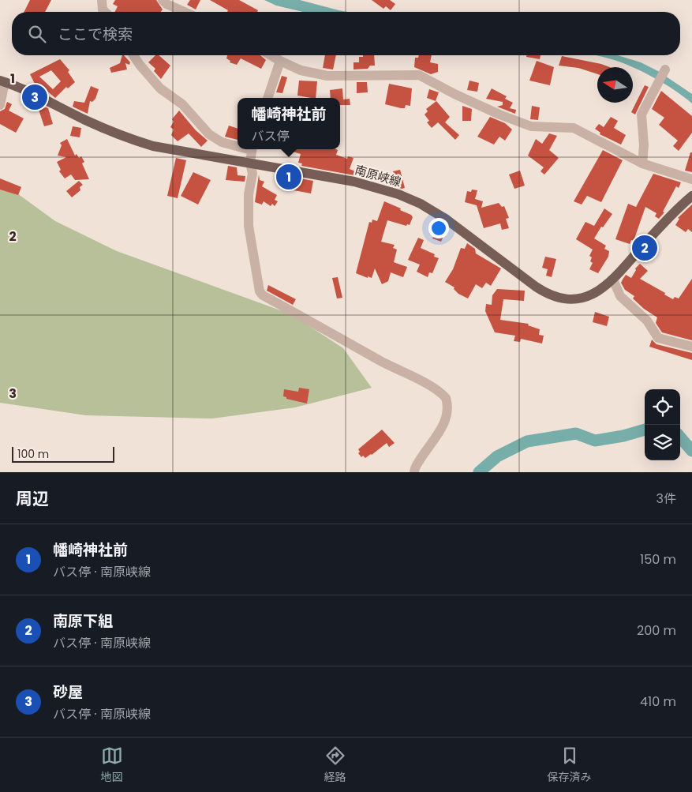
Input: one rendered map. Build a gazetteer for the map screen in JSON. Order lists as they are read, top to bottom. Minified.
{"streets":{"main road":["南原峡線"]},"scale_bar":"100 m","north":"left","page":{"search":"ここで検索","pins":["3","1","2"],"popup":["幡崎神社前","バス停"],"scale":"100 m","heading":["周辺","3件"],"list":[{"mark":"1","name":"幡崎神社前","note":"バス停 · 南原峡線","value":"150 m"},{"mark":"2","name":"南原下組","note":"バス停 · 南原峡線","value":"200 m"},{"mark":"3","name":"砂屋","note":"バス停 · 南原峡線","value":"410 m"}],"nav":["地図","経路","保存済み"]},"grid":{"rows":["1","2","3"]}}
